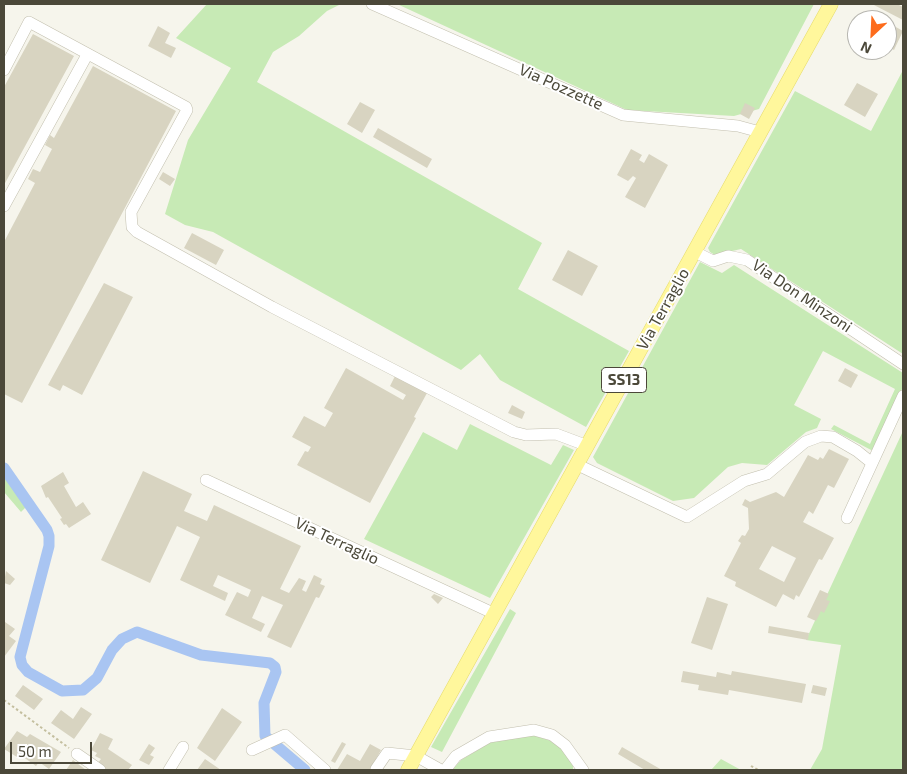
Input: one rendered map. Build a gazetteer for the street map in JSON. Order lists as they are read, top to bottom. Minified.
{"streets":{"main road":["Via Terraglio","SS13"],"street":["Via Pozzette","Via Don Minzoni"]},"crossings":[["Via Pozzette","Via Terraglio"],["Via Don Minzoni","Via Terraglio"]],"scale_bar":"50 m","north":"bottom left"}
